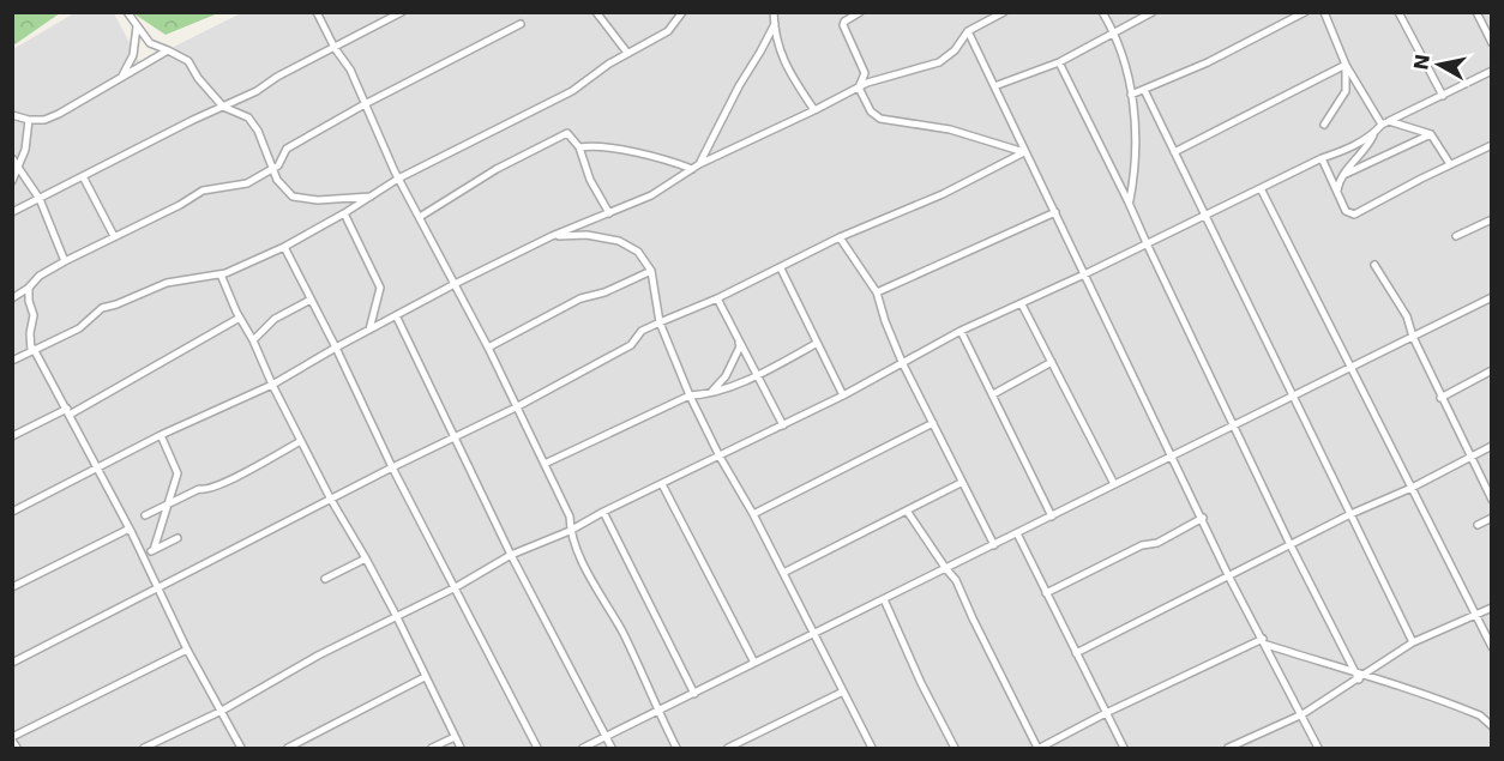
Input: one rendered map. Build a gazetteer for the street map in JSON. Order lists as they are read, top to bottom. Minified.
{"north":"left"}
